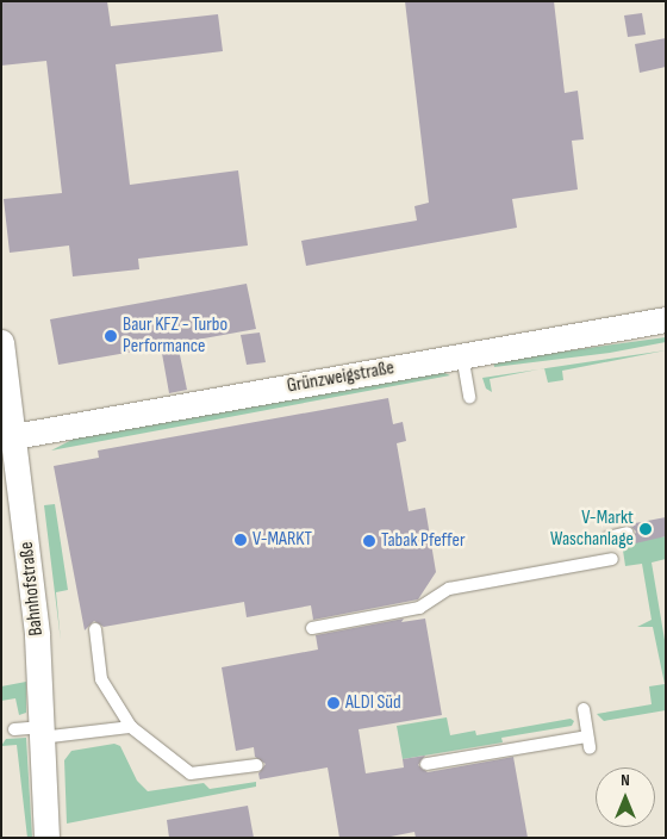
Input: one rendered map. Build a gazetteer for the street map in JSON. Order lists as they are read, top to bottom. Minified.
{"streets":{"street":["Grünzweigstraße","Bahnhofstraße"]},"crossings":[["Grünzweigstraße","Bahnhofstraße"]],"places":["Baur KFZ - Turbo Performance","V-Markt Waschanlage","V-MARKT","Tabak Pfeffer","ALDI Süd"],"north":"top"}
